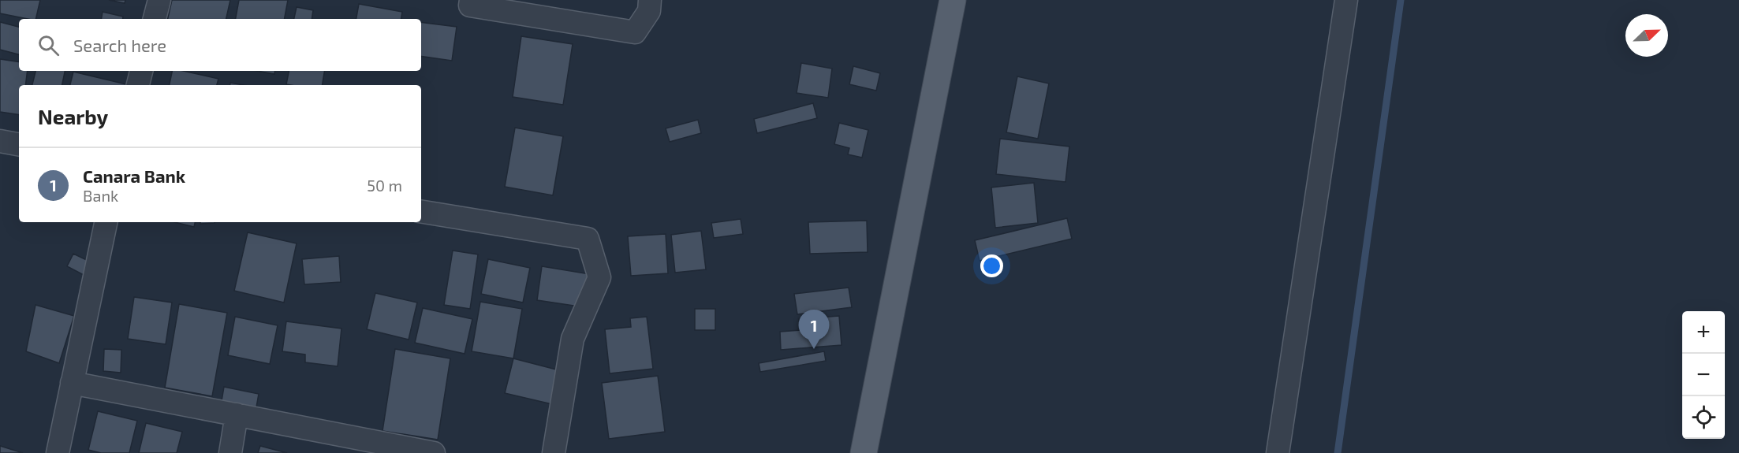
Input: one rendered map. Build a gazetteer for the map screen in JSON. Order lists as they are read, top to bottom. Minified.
{"north":"top right","page":{"search":"Search here","heading":"Nearby","list":[{"mark":"1","name":"Canara Bank","note":"Bank","value":"50 m"}],"pins":"1","map_buttons":["+","−"]}}
